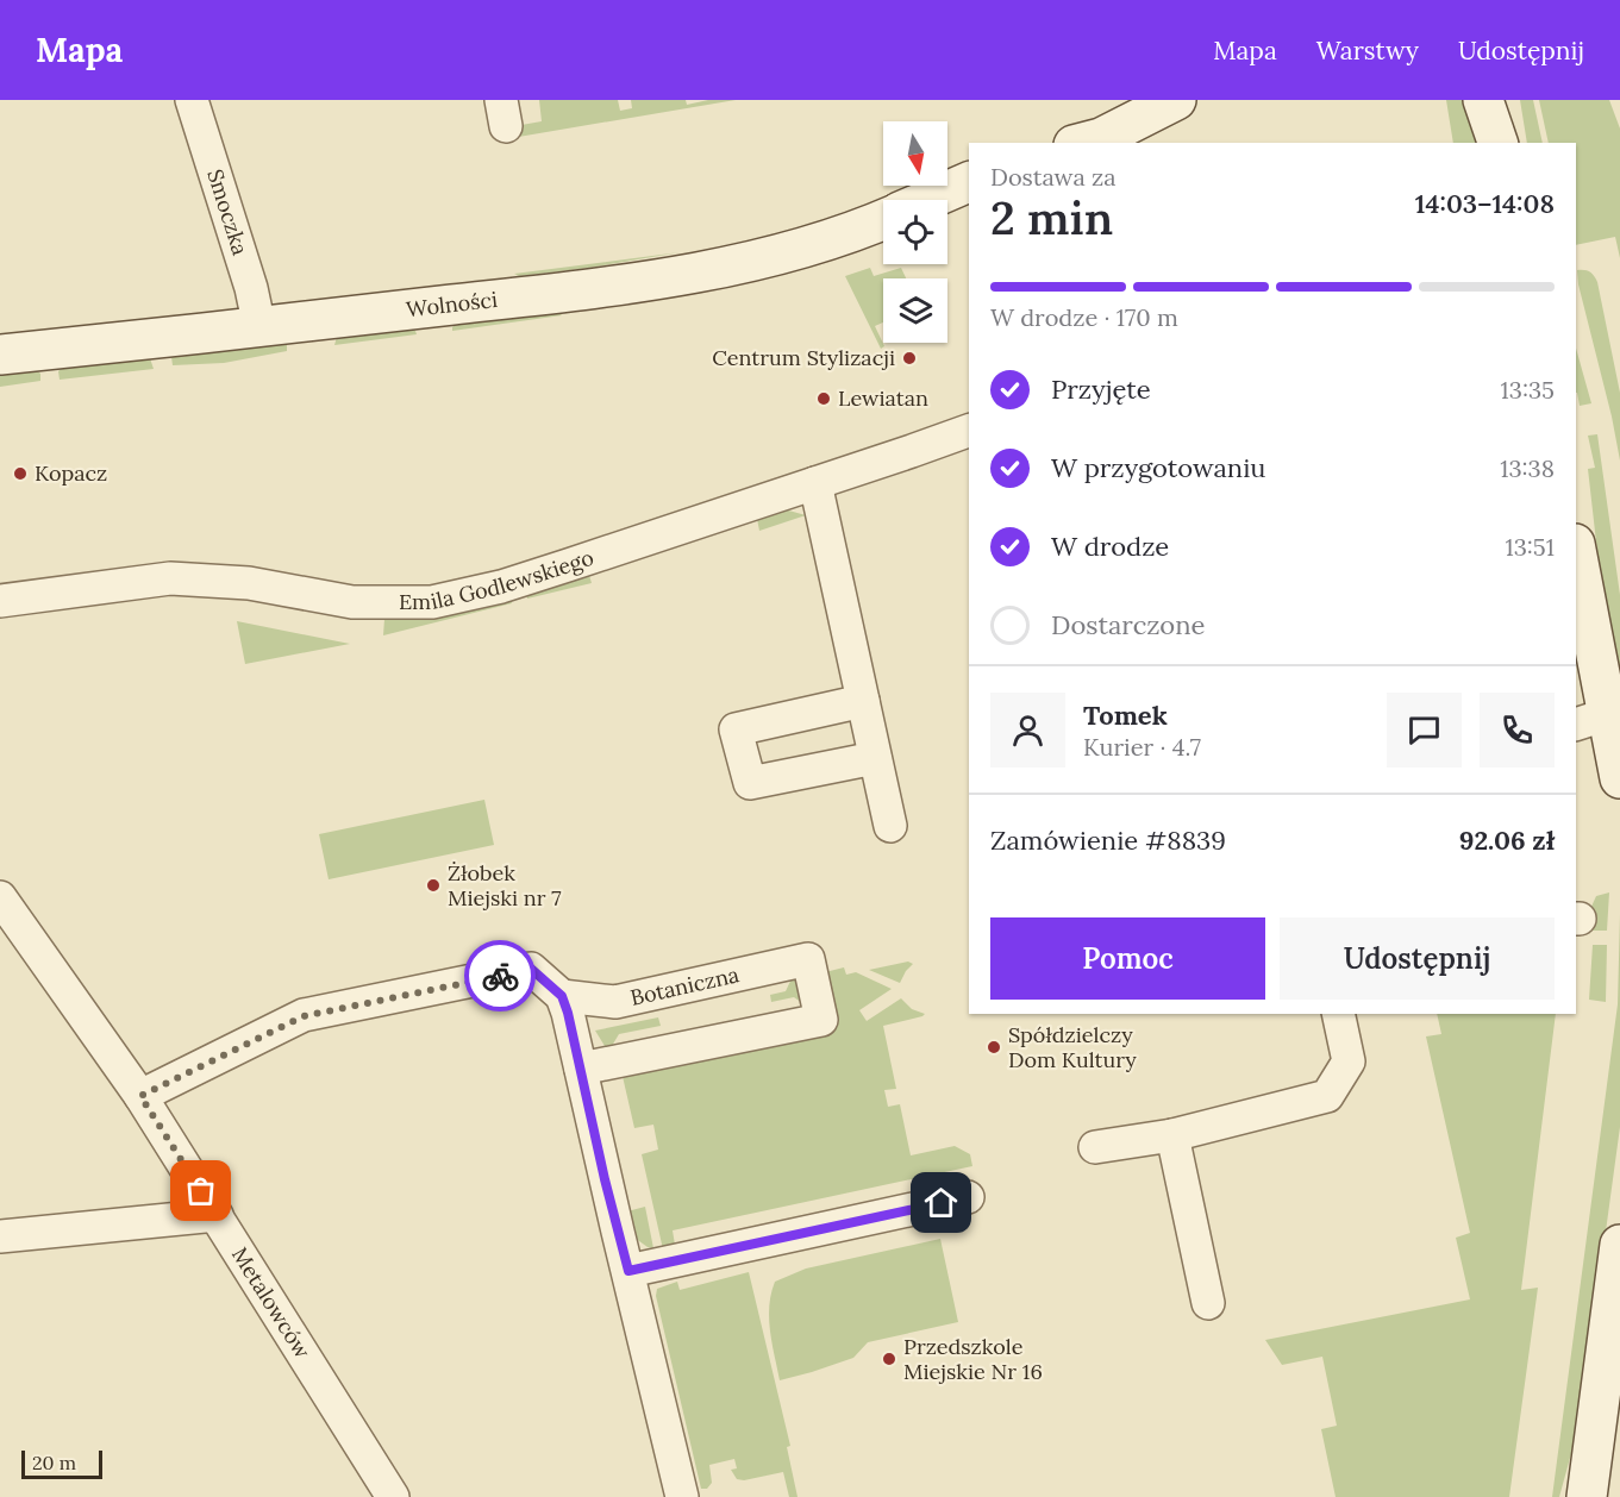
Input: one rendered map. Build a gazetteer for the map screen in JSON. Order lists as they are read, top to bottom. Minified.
{"streets":{"main road":["Wolności"],"street":["Smoczka","Emila Godlewskiego","Botaniczna","Metalowców"]},"crossings":[["Smoczka","Wolności"]],"places":["Centrum Stylizacji","Lewiatan","Kopacz","Żłobek Miejski nr 7","Spółdzielczy Dom Kultury","Przedszkole Miejskie Nr 16"],"scale_bar":"20 m","north":"bottom","page":{"header":"Mapa","nav":["Mapa","Warstwy","Udostępnij"],"heading":["2 min","Dostawa za","14:03–14:08"],"panel":["Tomek","Kurier · 4.7","Zamówienie #8839","92.06 zł"],"bar":"W drodze · 170 m","list":[["Przyjęte","13:35"],["W przygotowaniu","13:38"],["W drodze","13:51"],"Dostarczone"],"buttons":["Pomoc","Udostępnij"],"scale":"20 m"}}
